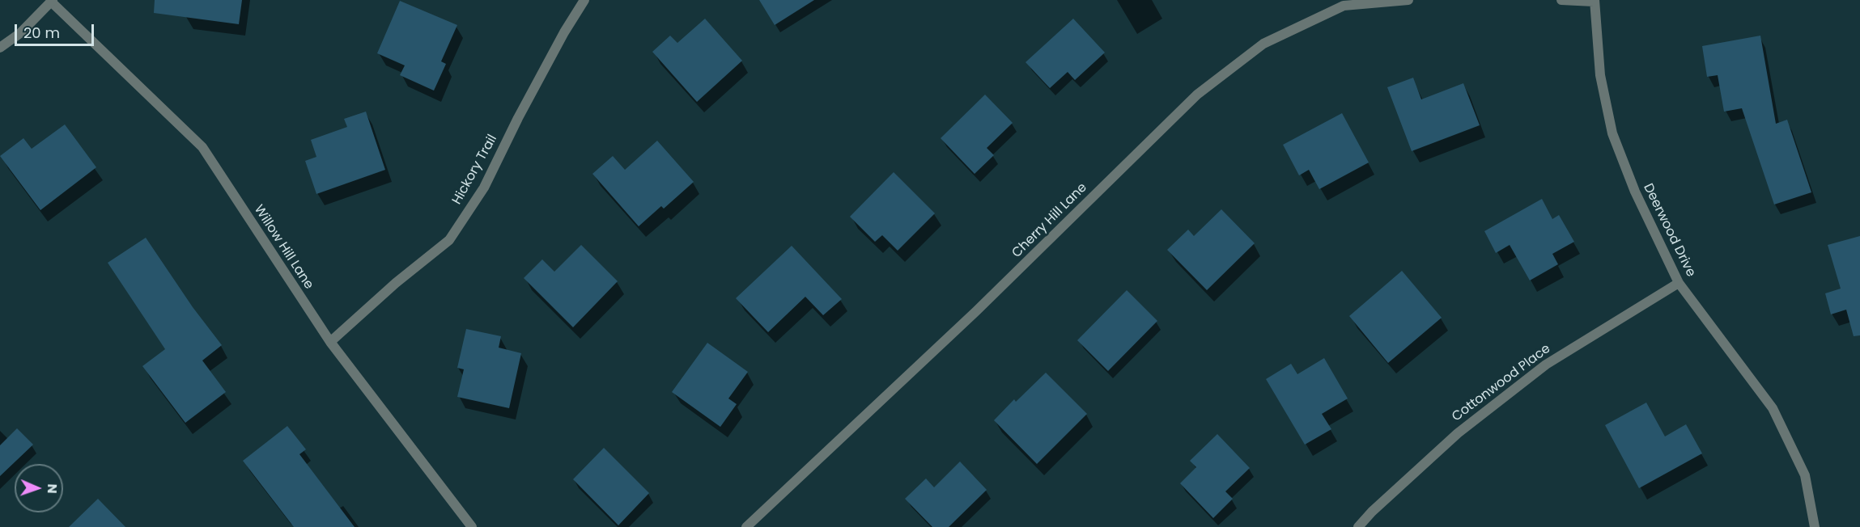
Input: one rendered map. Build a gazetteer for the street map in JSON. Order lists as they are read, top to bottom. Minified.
{"streets":{"street":["Hickory Trail","Cherry Hill Lane","Deerwood Drive","Willow Hill Lane","Cottonwood Place"]},"crossings":[["Hickory Trail","Willow Hill Lane"],["Deerwood Drive","Cottonwood Place"]],"scale_bar":"20 m","north":"right"}
